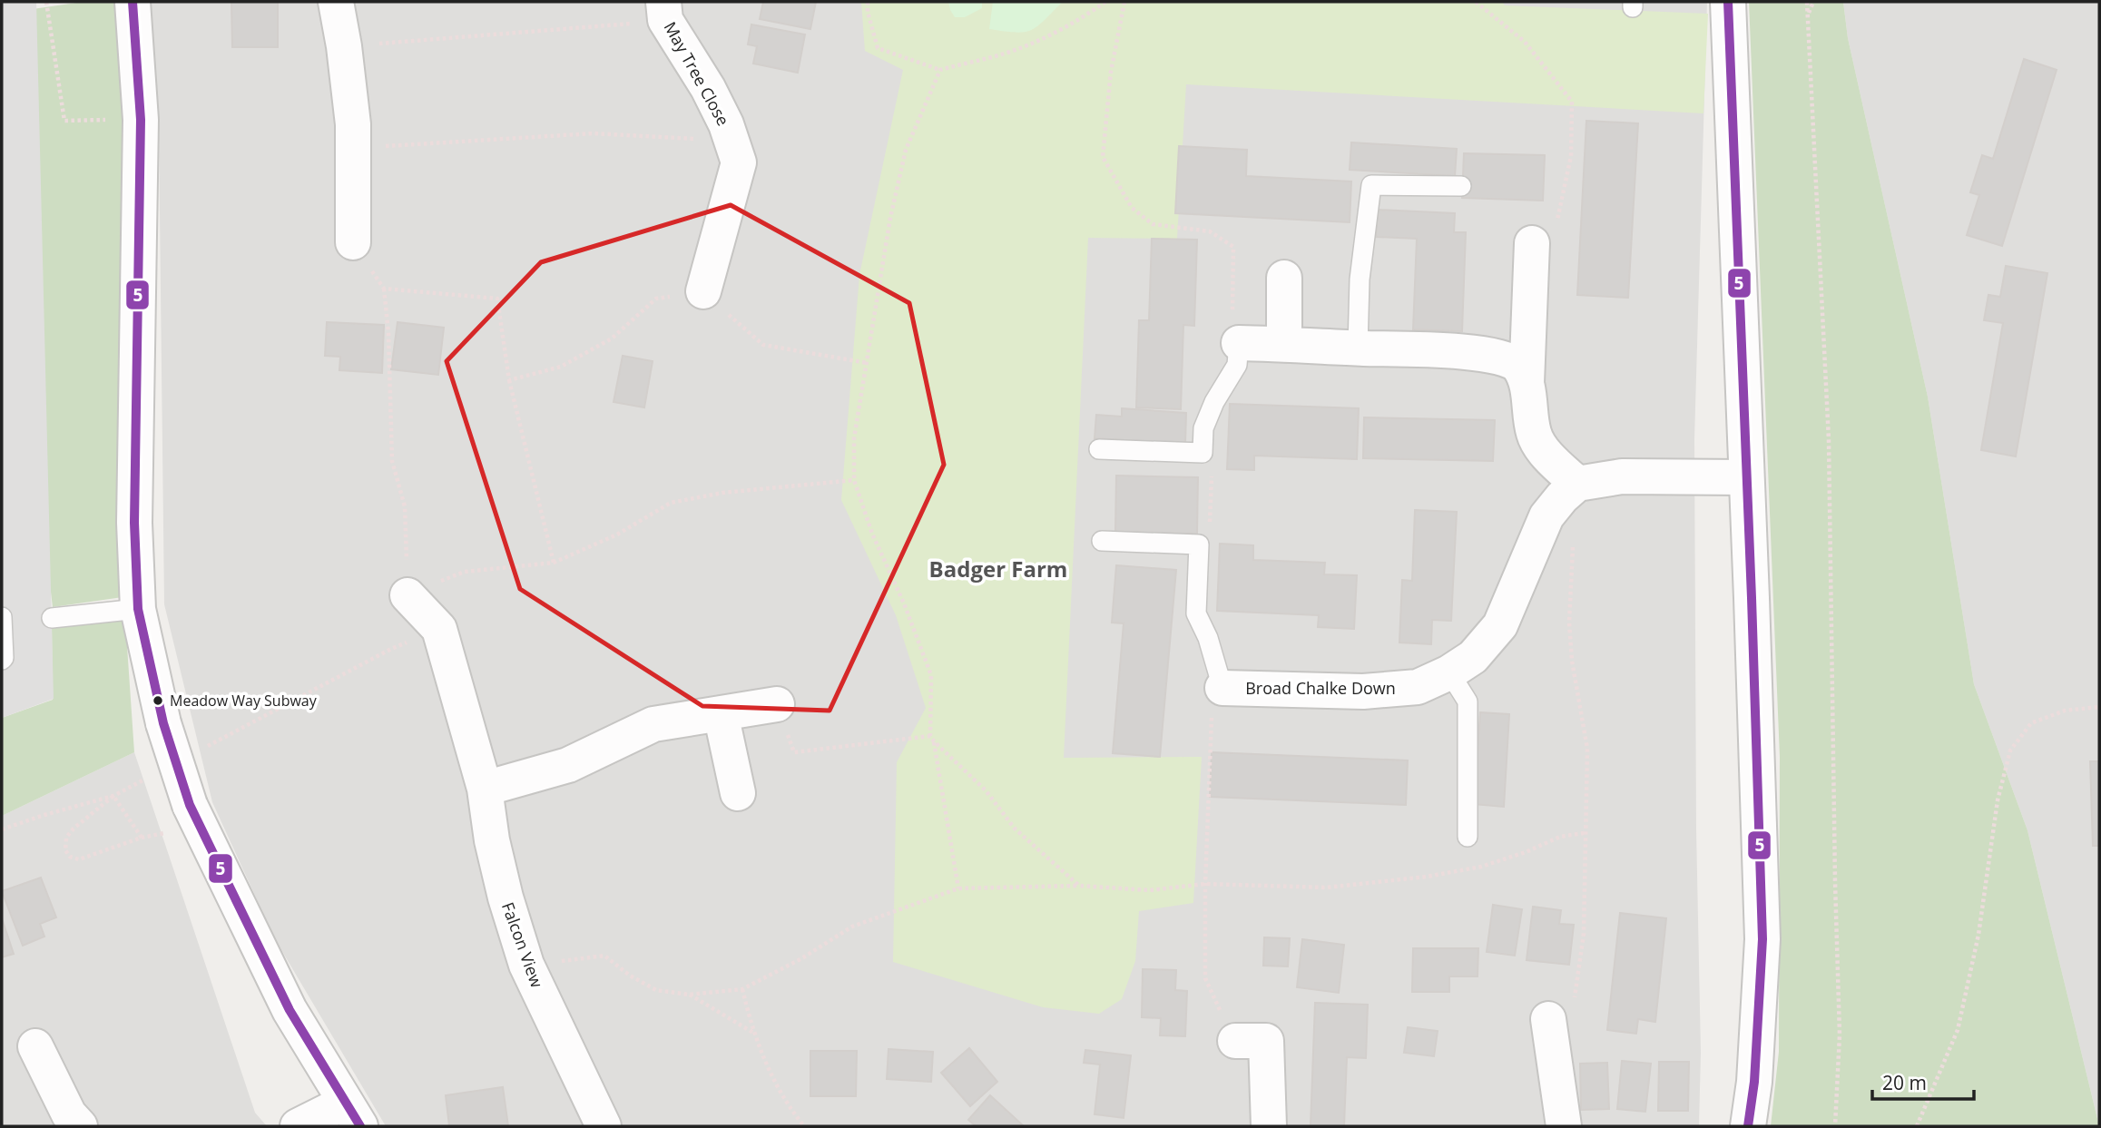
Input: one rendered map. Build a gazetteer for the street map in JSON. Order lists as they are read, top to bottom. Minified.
{"streets":{"street":["May Tree Close","Broad Chalke Down","Falcon View"]},"districts":["Badger Farm"],"places":["Meadow Way Subway"],"lines":["transit line 5"],"scale_bar":"20 m"}
